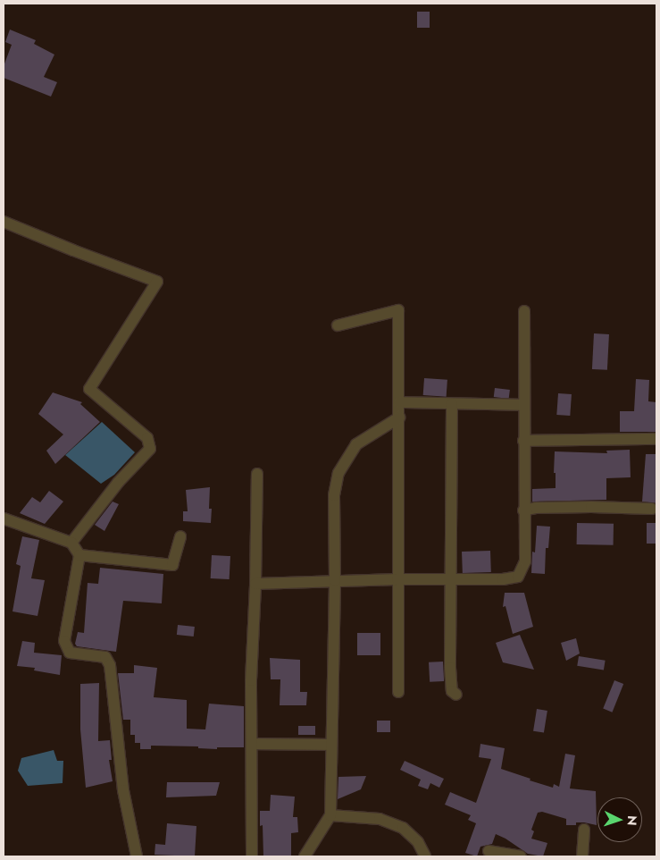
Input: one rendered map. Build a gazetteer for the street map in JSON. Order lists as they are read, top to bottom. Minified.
{"north":"right"}
